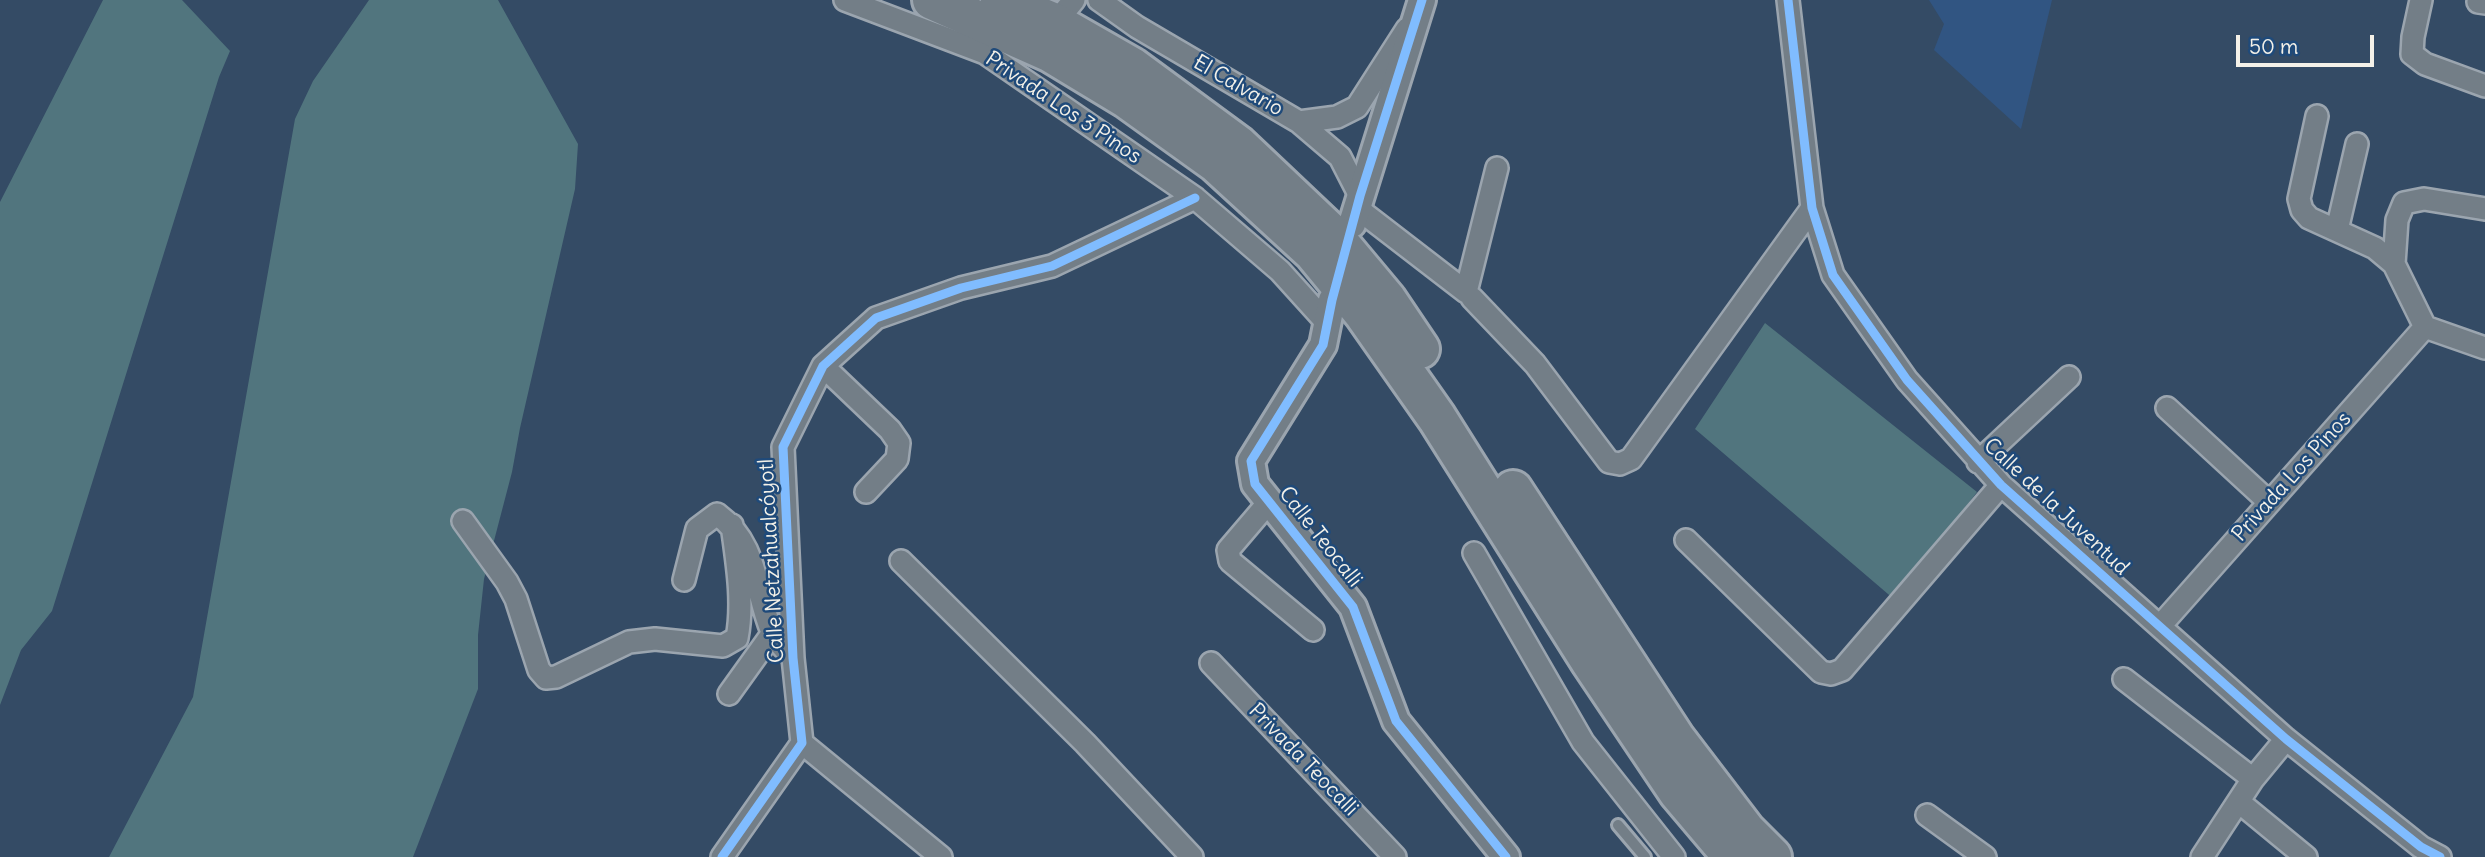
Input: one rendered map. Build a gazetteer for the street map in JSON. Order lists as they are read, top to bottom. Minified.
{"streets":{"street":["El Calvario","Privada Los 3 Pinos","Privada Los Pinos","Calle de la Juventud","Calle Teocalli","Calle Netzahualcóyotl","Privada Teocalli"]},"crossings":[["Privada Los 3 Pinos","Calle Teocalli"],["Privada Los 3 Pinos","Calle Netzahualcóyotl"],["Privada Los Pinos","Calle de la Juventud"]],"scale_bar":"50 m"}
